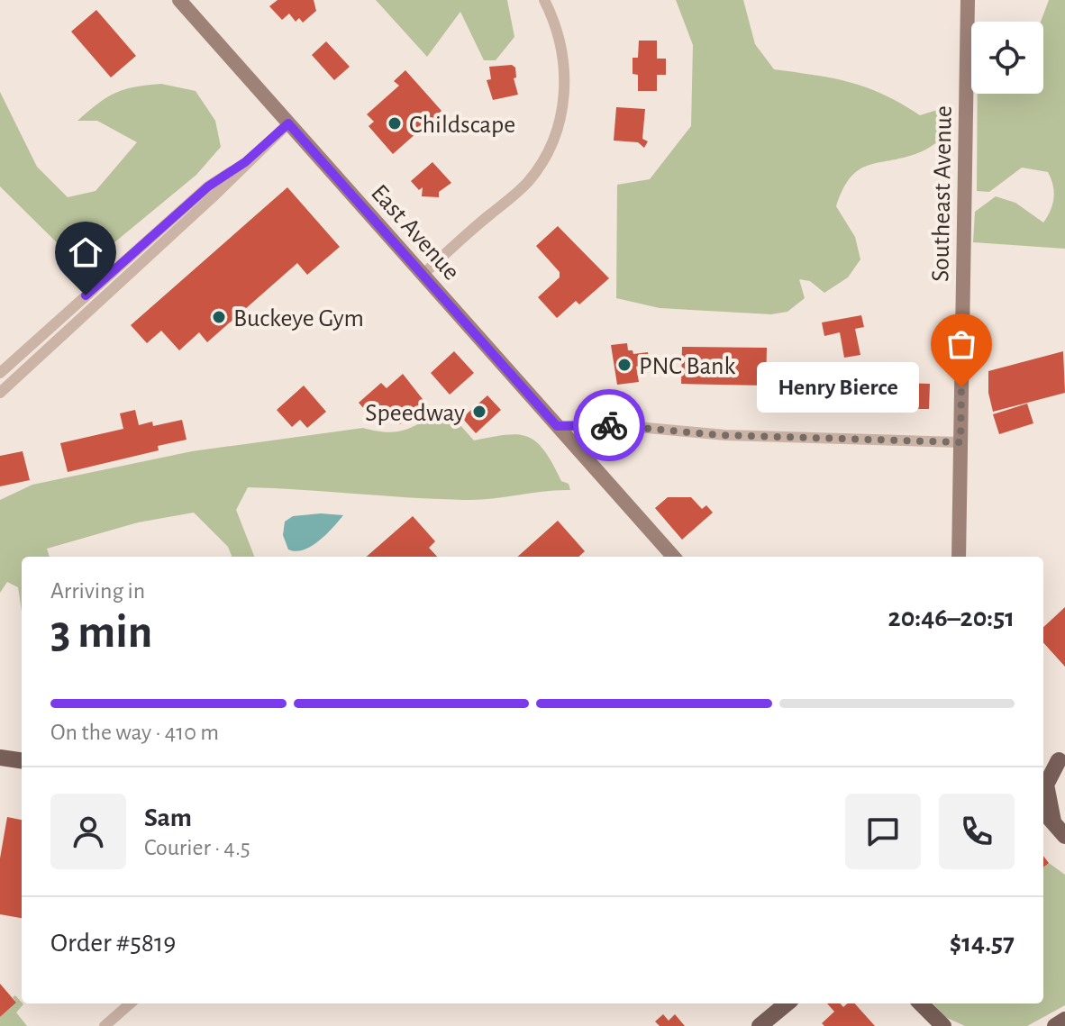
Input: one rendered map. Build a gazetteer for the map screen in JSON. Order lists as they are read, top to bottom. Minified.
{"streets":{"main road":["Southeast Avenue","East Avenue"]},"places":["Childscape","Buckeye Gym","PNC Bank","Henry Bierce","Speedway"],"page":{"bubble":"Henry Bierce","heading":["3 min","Arriving in","20:46–20:51"],"panel":["Sam","Courier · 4.5","Order #5819","$14.57"],"bar":"On the way · 410 m"}}
